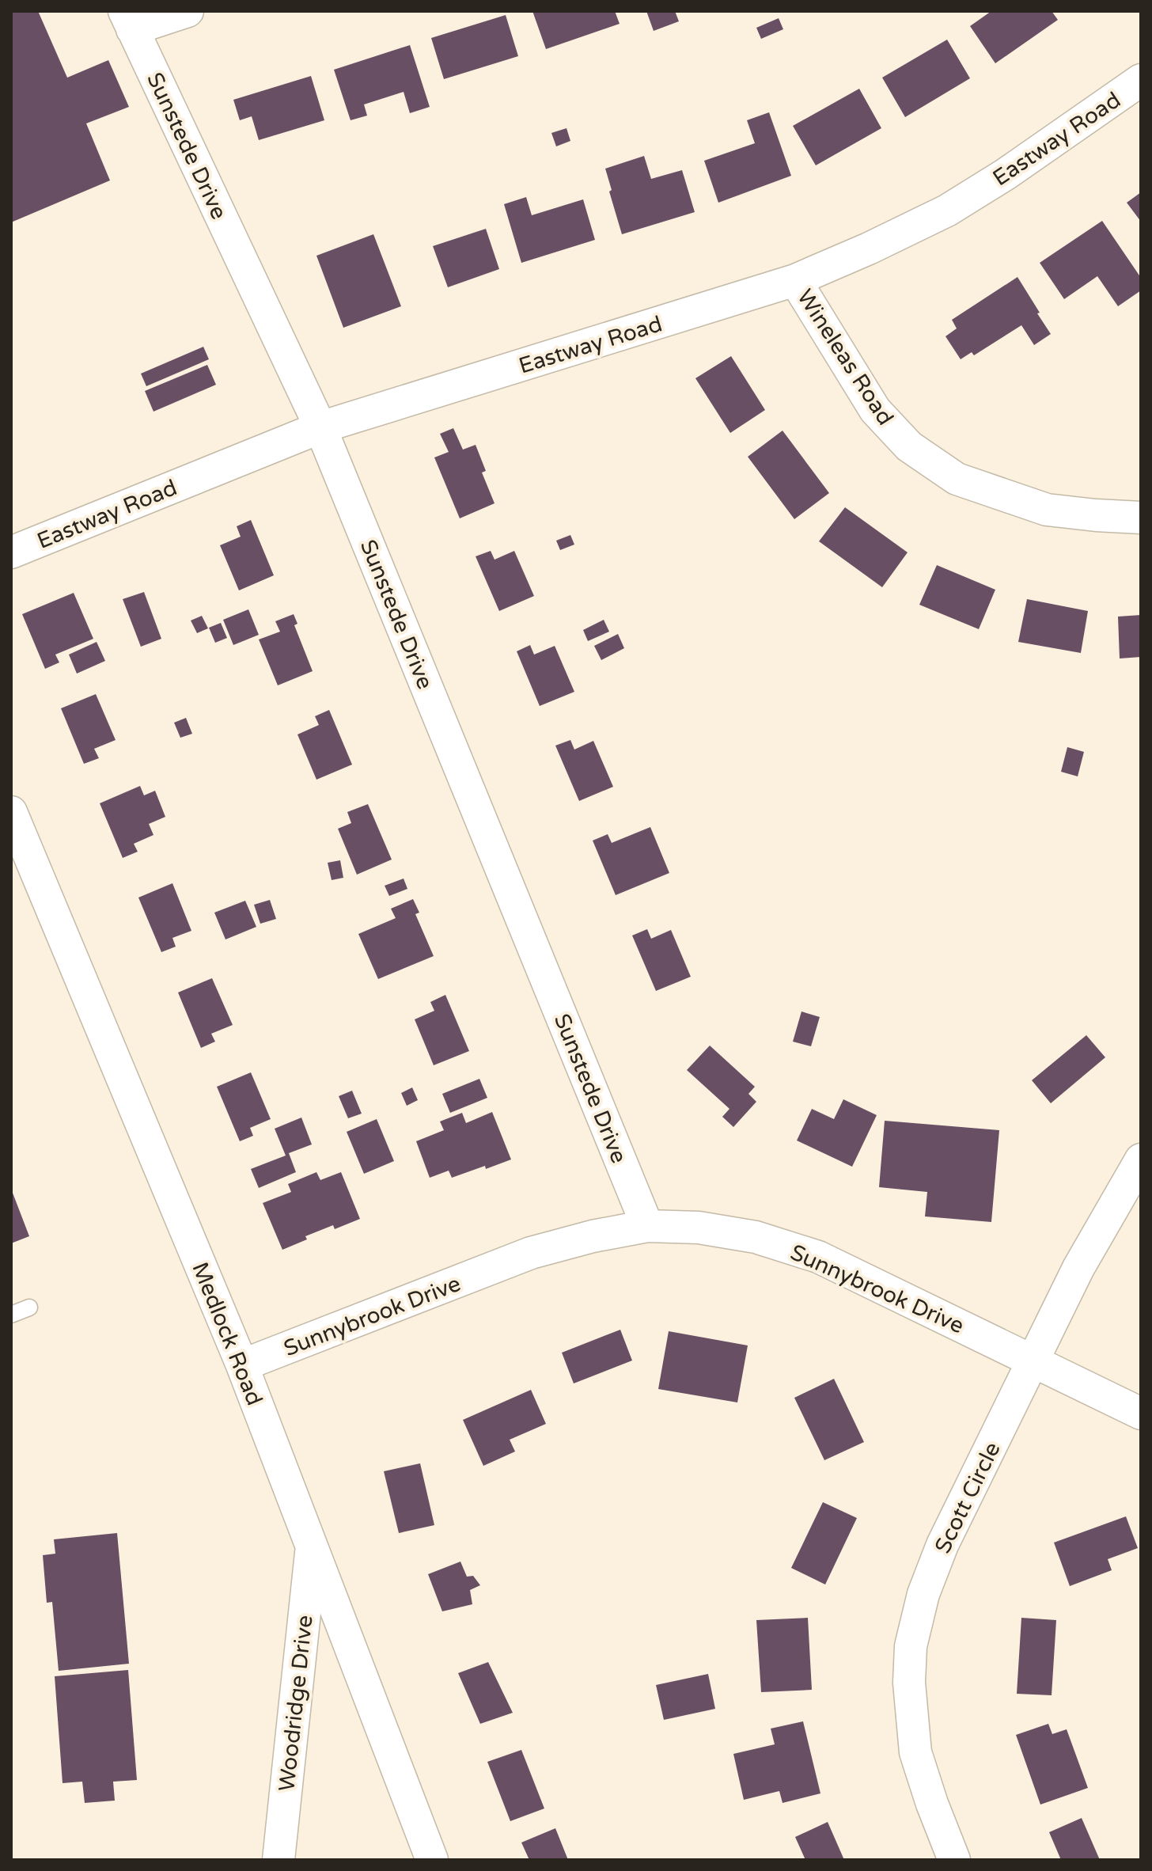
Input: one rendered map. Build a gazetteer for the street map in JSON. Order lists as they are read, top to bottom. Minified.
{"streets":{"street":["Eastway Road","Sunstede Drive","Wineleas Road","Sunnybrook Drive","Medlock Road","Scott Circle","Woodridge Drive"]},"crossings":[["Eastway Road","Sunstede Drive"],["Eastway Road","Wineleas Road"],["Sunstede Drive","Sunnybrook Drive"],["Sunnybrook Drive","Medlock Road"],["Sunnybrook Drive","Scott Circle"],["Medlock Road","Woodridge Drive"]]}
